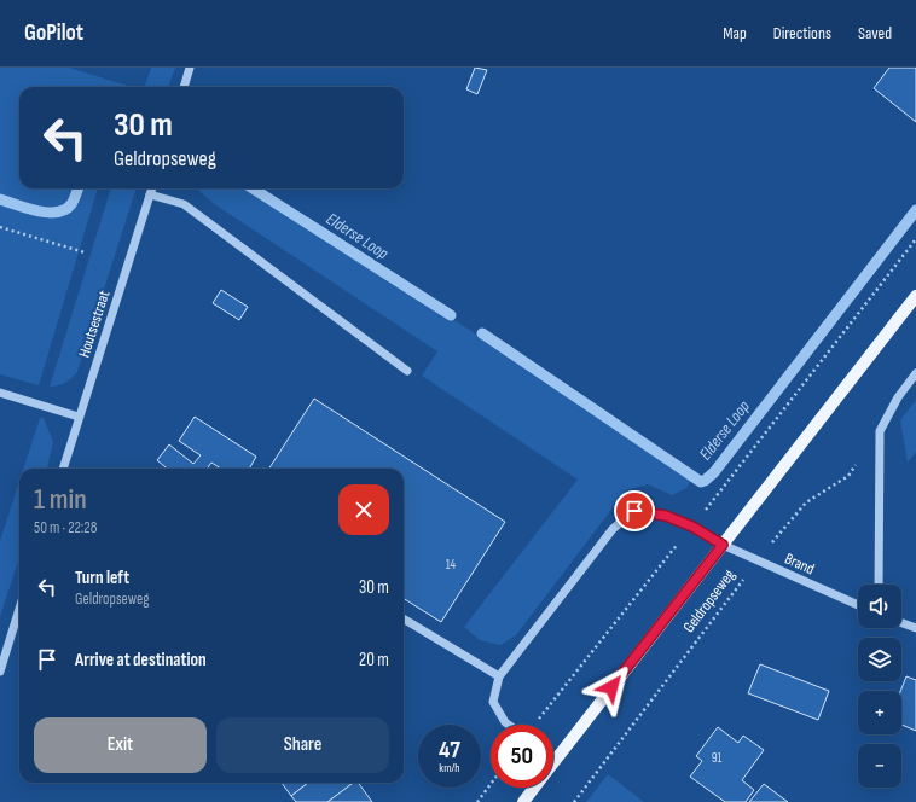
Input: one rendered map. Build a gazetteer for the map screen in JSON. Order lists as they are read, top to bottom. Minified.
{"streets":{"main road":["Geldropseweg"],"street":["Houtsestraat","Brand"]},"crossings":[["Brand","Geldropseweg"]],"water":["Elderse Loop"],"house_numbers":["14","91"],"page":{"header":"GoPilot","nav":["Map","Directions","Saved"],"turn":["30 m","Geldropseweg"],"heading":["1 min","50 m · 22:28"],"list":[{"name":"Turn left","note":"Geldropseweg","value":"30 m"},{"name":"Arrive at destination","value":"20 m"}],"map_buttons":["+","−"],"buttons":["Exit","Share"],"speed":"47 km/h","limit":"50"}}
